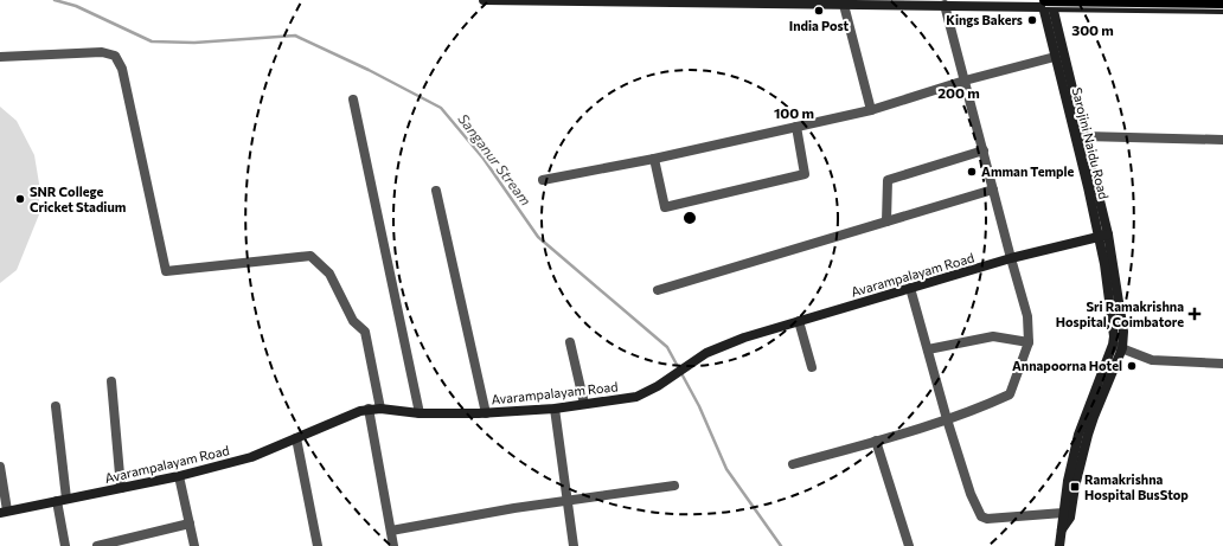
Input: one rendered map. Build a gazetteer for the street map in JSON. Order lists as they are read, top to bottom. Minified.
{"streets":{"street":["Sarojini Naidu Road","Avarampalayam Road"]},"crossings":[["Sarojini Naidu Road","Avarampalayam Road"]],"water":["Sanganur Stream"],"places":{"other":["India Post","Kings Bakers","Amman Temple","SNR College Cricket Stadium","Annapoorna Hotel"],"health":["Sri Ramakrishna Hospital, Coimbatore"],"transit":["Ramakrishna Hospital BusStop"]},"rings":["300 m","200 m","100 m"]}
